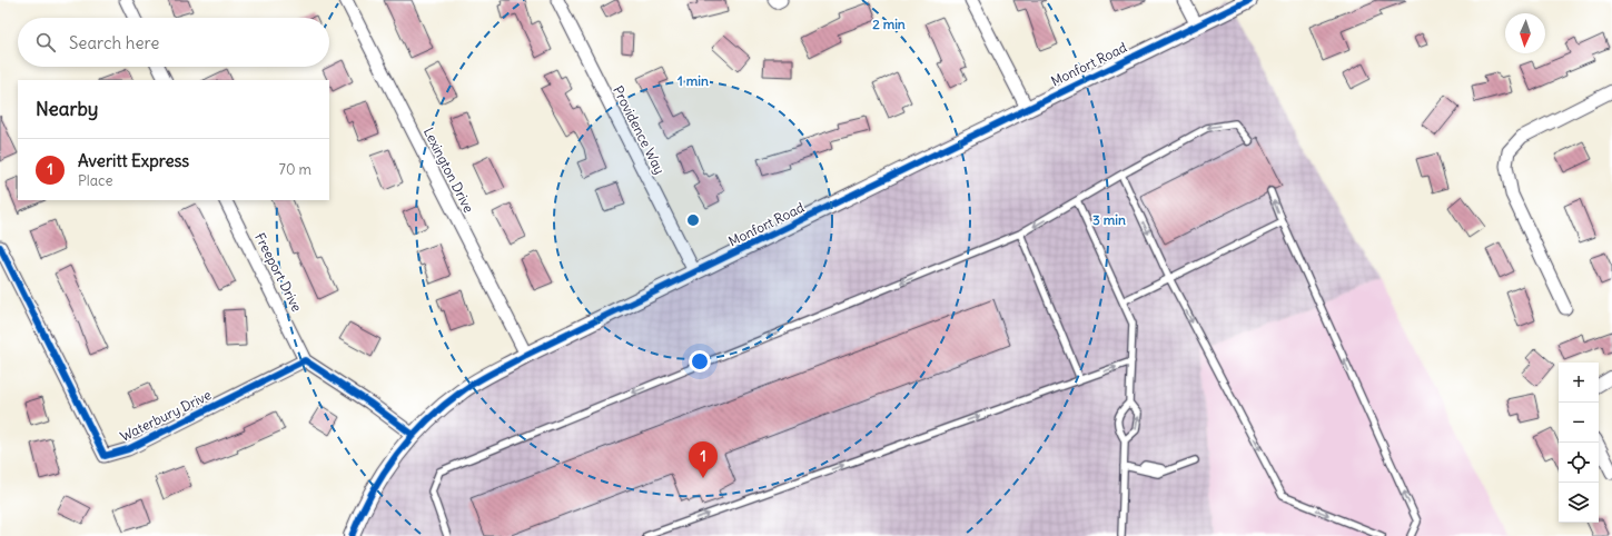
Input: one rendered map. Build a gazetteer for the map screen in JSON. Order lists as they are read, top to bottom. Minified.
{"streets":{"street":["Monfort Road","Providence Way","Lexington Drive","Freeport Drive","Waterbury Drive"]},"crossings":[["Monfort Road","Providence Way"],["Monfort Road","Lexington Drive"],["Freeport Drive","Waterbury Drive"]],"north":"bottom","page":{"search":"Search here","heading":"Nearby","list":[{"mark":"1","name":"Averitt Express","note":"Place","value":"70 m"}],"map_buttons":["+","−"],"pins":"1"},"rings":["2 min","1 min","3 min"]}
